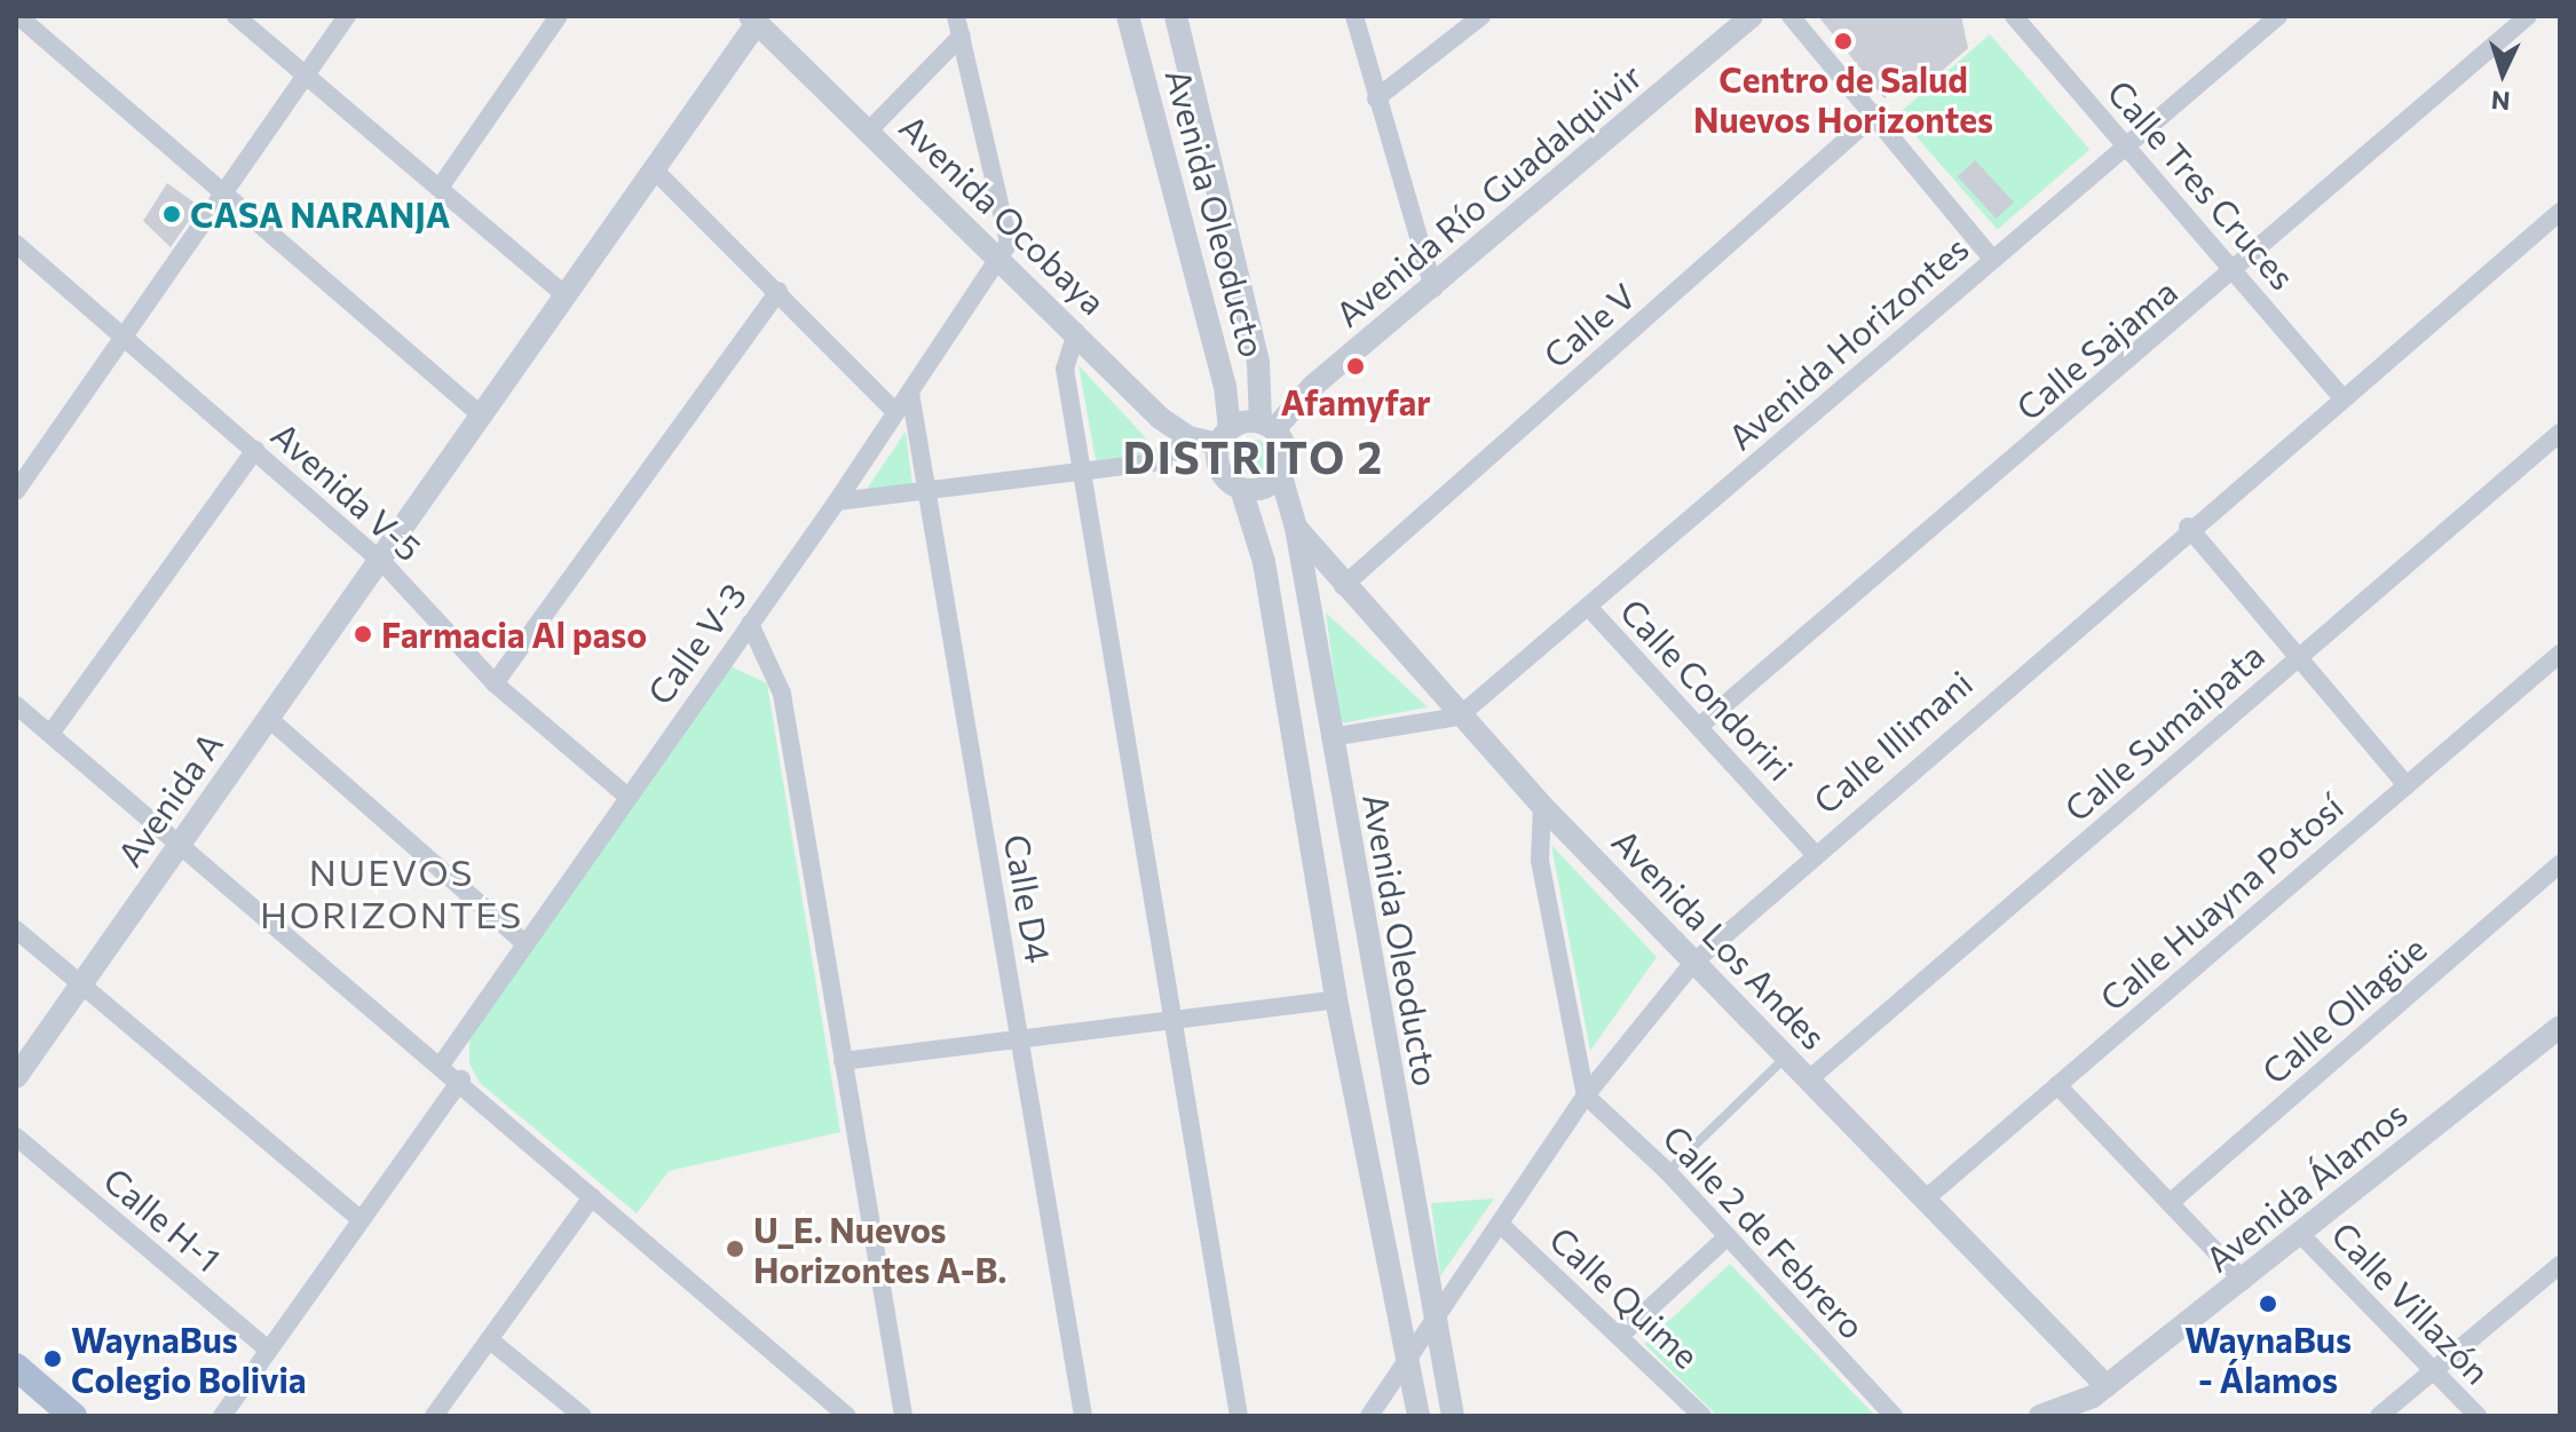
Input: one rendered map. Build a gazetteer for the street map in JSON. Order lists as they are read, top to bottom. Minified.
{"streets":{"street":["Calle Tres Cruces","Avenida Río Guadalquivir","Avenida Oleoducto","Avenida Ocobaya","Calle V","Avenida Horizontes","Calle Sajama","Avenida V-5","Calle V-3","Calle Condoriri","Calle Sumaipata","Calle Illimani","Avenida A","Calle D4","Calle Huayna Potosí","Avenida Los Andes","Calle Ollagüe","Avenida Álamos","Calle H-1","Calle 2 de Febrero","Calle Quime","Calle Villazón"]},"crossings":[["Calle Tres Cruces","Avenida Horizontes"],["Calle Tres Cruces","Calle Sajama"],["Calle Tres Cruces","Calle Illimani"],["Avenida Río Guadalquivir","Avenida Oleoducto"],["Avenida Oleoducto","Calle Illimani"],["Avenida Oleoducto","Avenida Los Andes"],["Avenida Ocobaya","Calle V-3"],["Avenida Ocobaya","Avenida A"],["Calle V","Avenida Los Andes"],["Avenida Horizontes","Calle Condoriri"],["Avenida Horizontes","Avenida Los Andes"],["Calle Sajama","Calle Condoriri"],["Avenida V-5","Calle V-3"],["Avenida V-5","Avenida A"],["Calle V-3","Calle D4"],["Calle Condoriri","Calle Illimani"],["Calle Sumaipata","Avenida Los Andes"],["Calle Illimani","Avenida Los Andes"],["Calle Illimani","Calle 2 de Febrero"],["Calle Illimani","Calle Quime"],["Calle Huayna Potosí","Avenida Los Andes"],["Avenida Los Andes","Avenida Álamos"],["Avenida Álamos","Calle Villazón"]],"districts":["DISTRITO 2","NUEVOS HORIZONTES"],"places":["Centro de Salud Nuevos Horizontes","CASA NARANJA","Afamyfar","Farmacia Al paso","U_E. Nuevos Horizontes A-B.","WaynaBus - Álamos","WaynaBus Colegio Bolivia"],"north":"bottom"}
